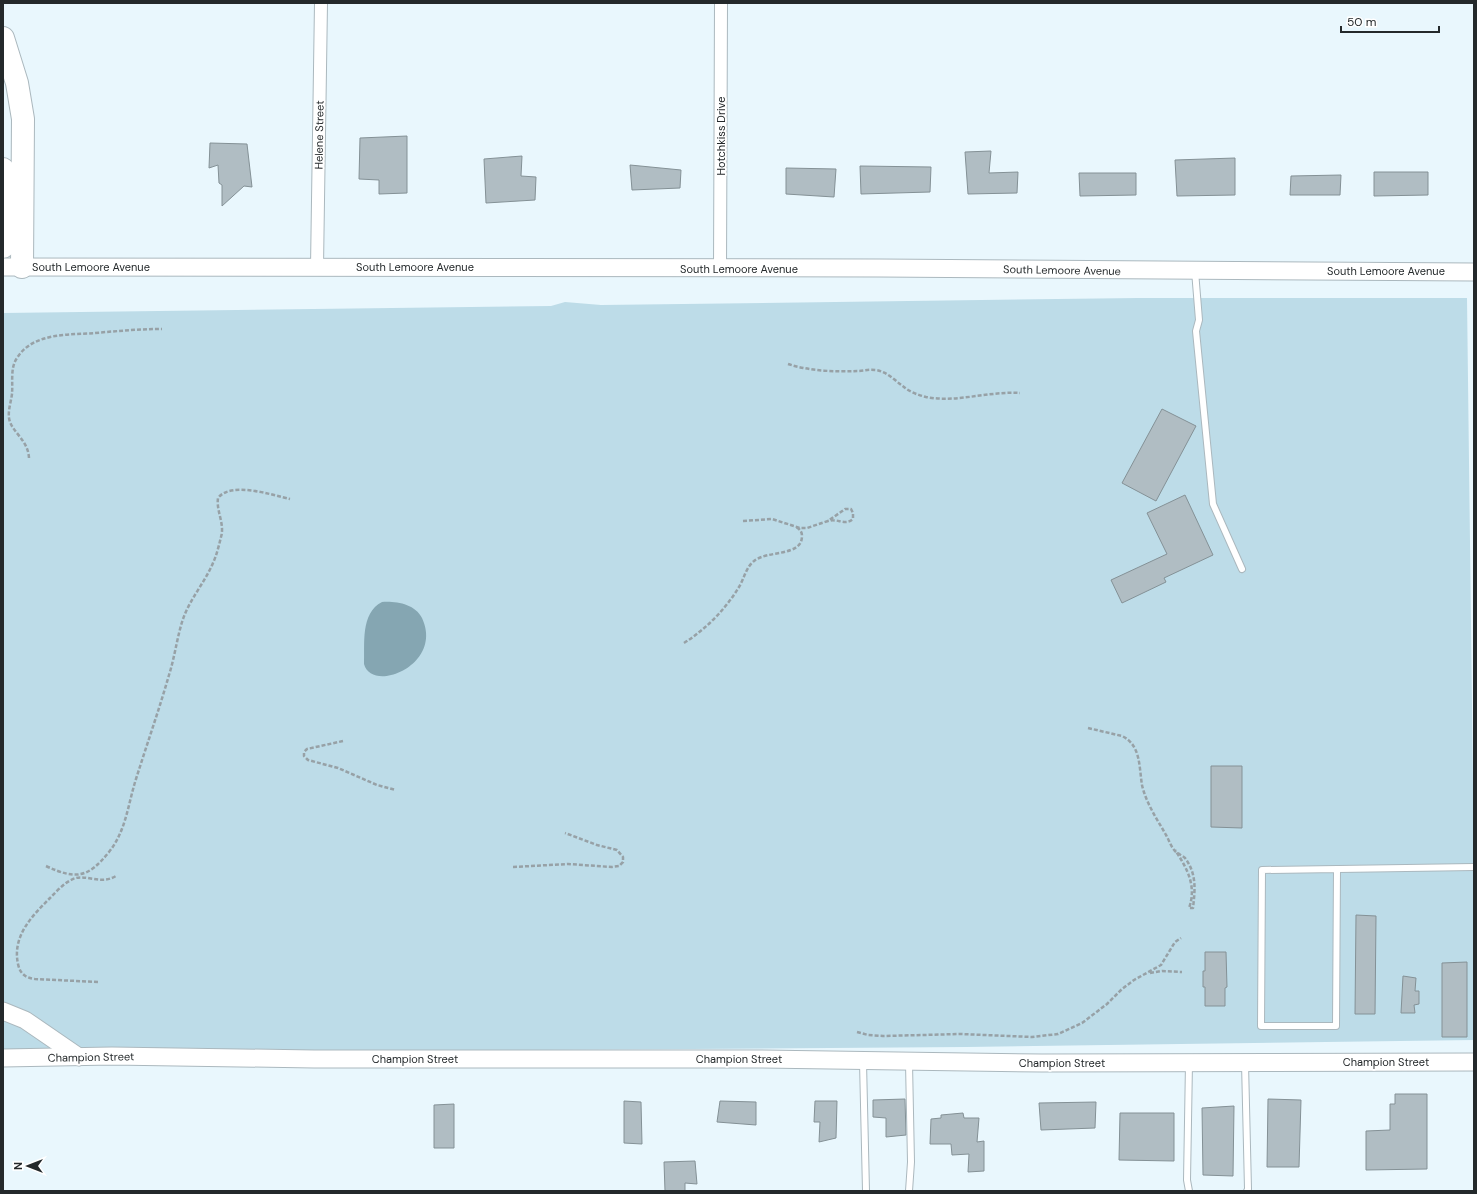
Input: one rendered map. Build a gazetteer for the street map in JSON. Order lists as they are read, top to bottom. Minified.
{"streets":{"street":["Helene Street","Hotchkiss Drive","South Lemoore Avenue","Champion Street"]},"crossings":[["Helene Street","South Lemoore Avenue"],["Hotchkiss Drive","South Lemoore Avenue"]],"scale_bar":"50 m","north":"left"}
